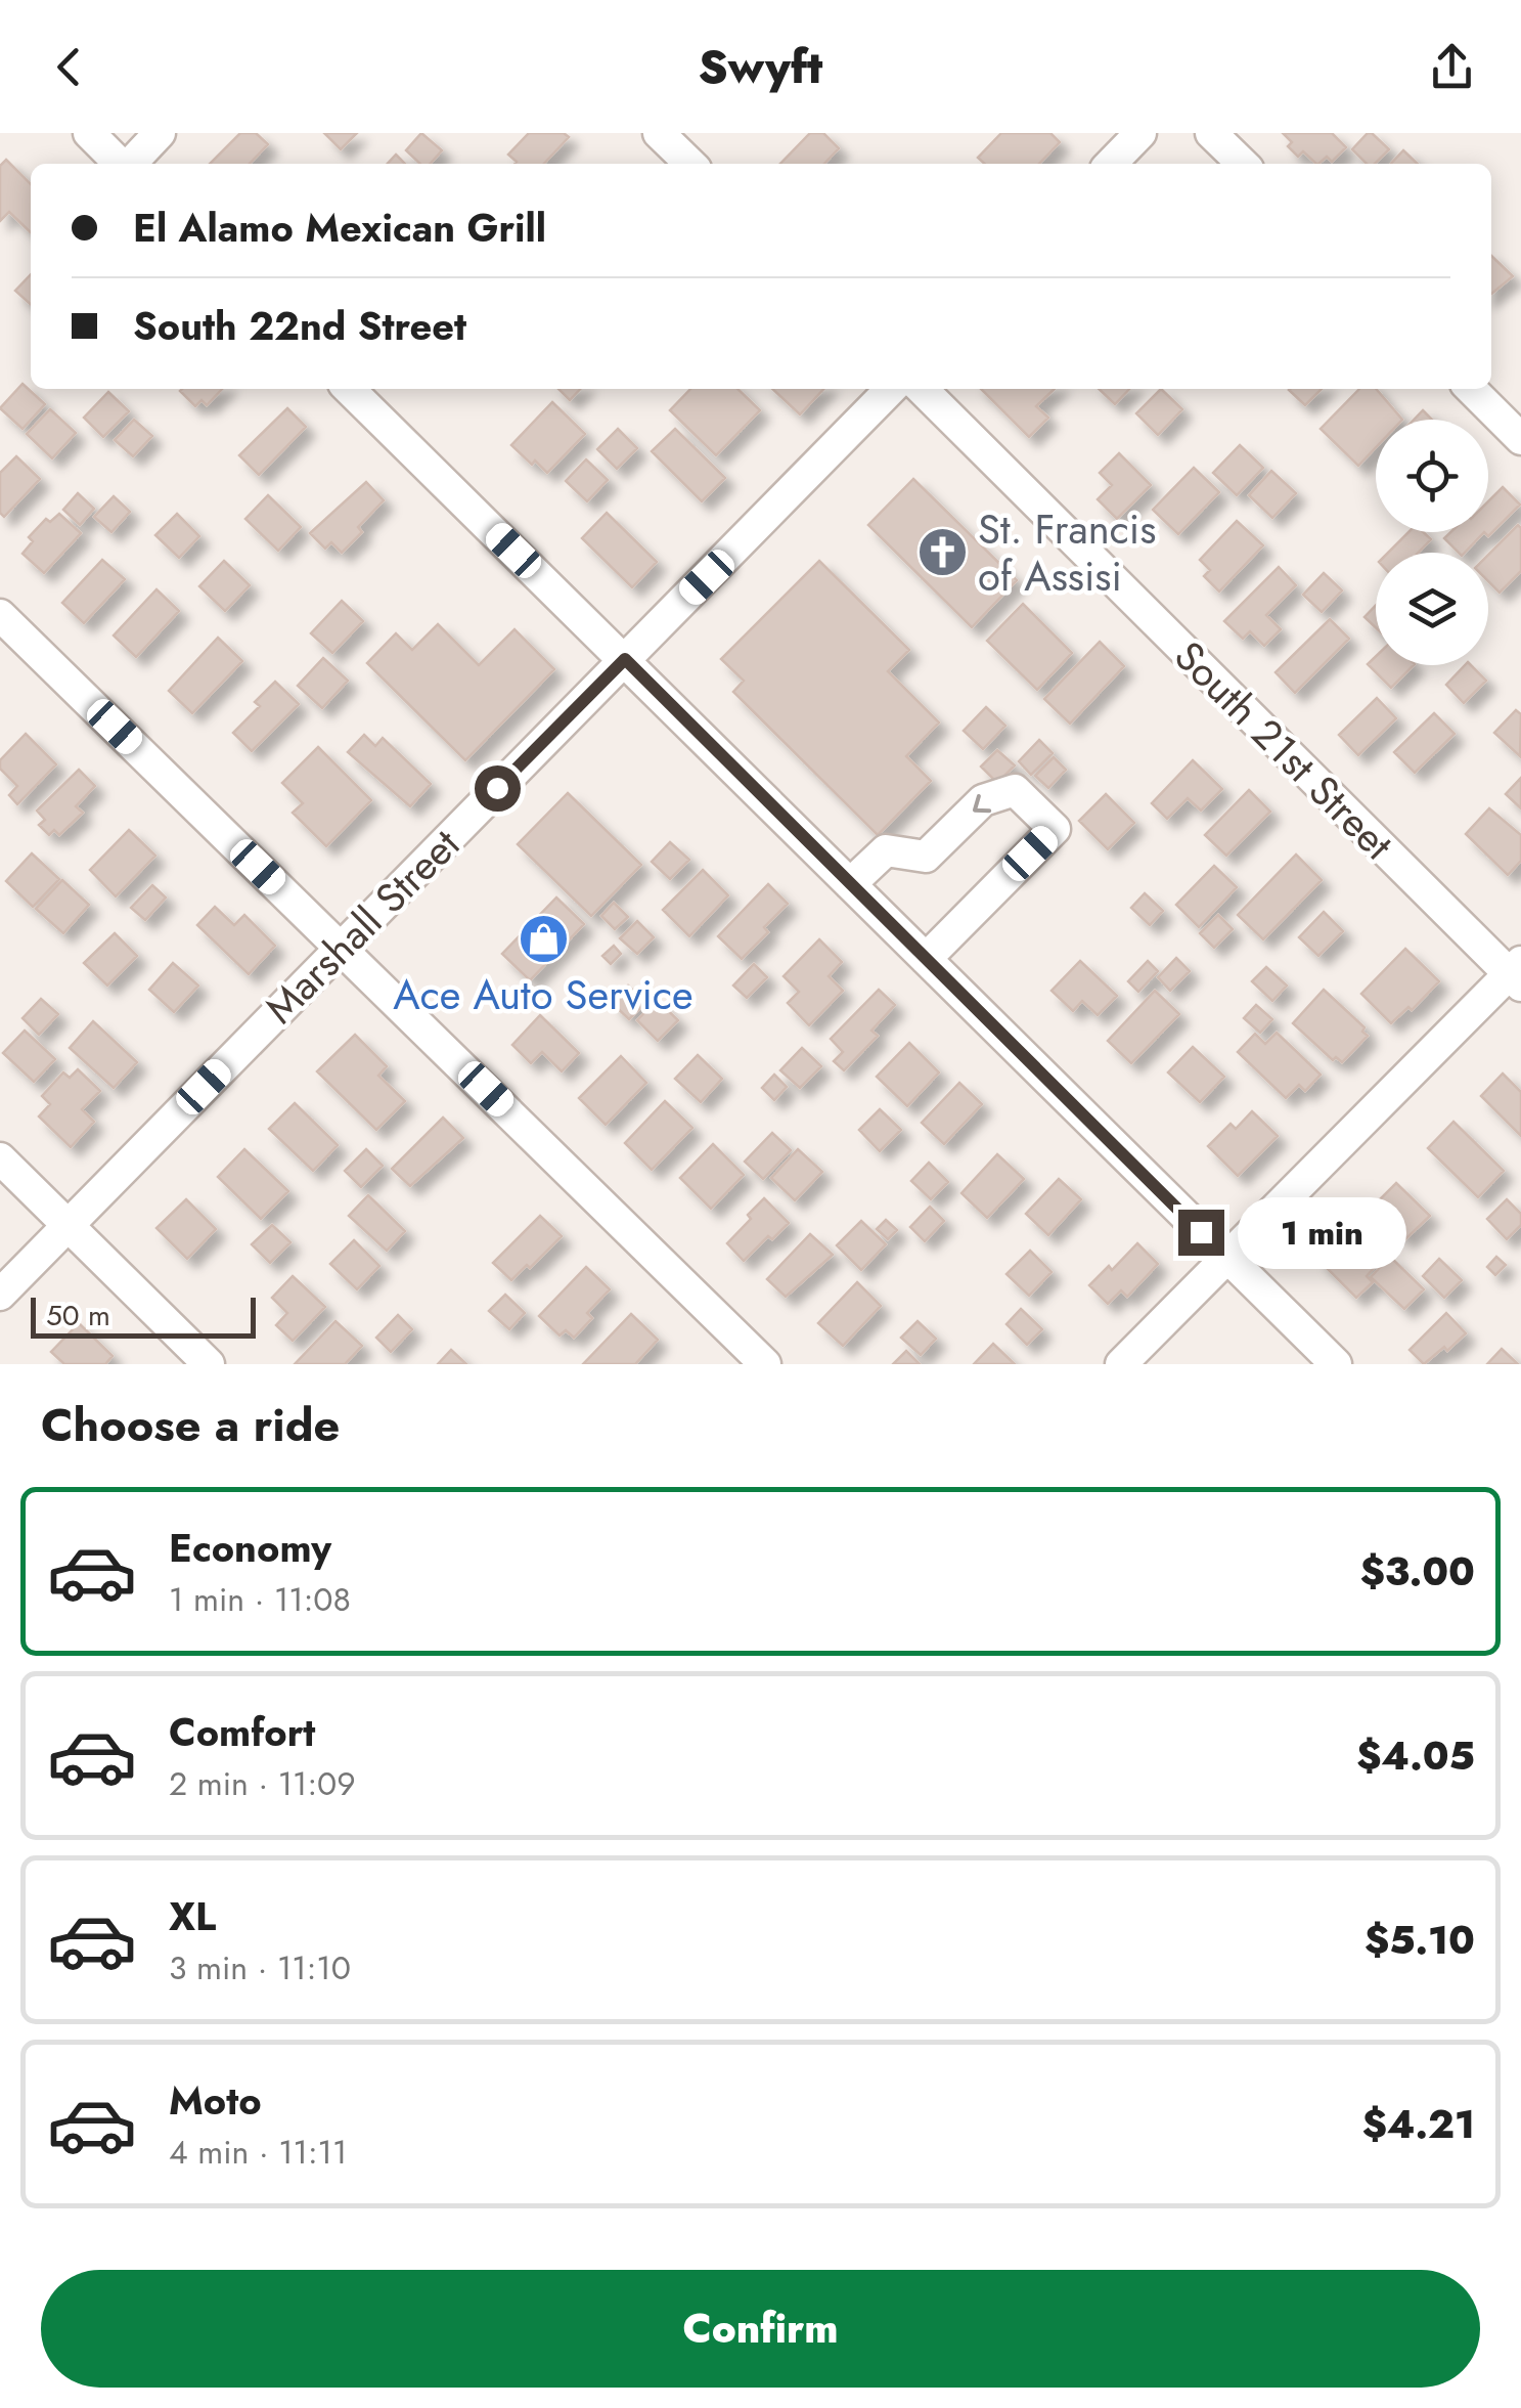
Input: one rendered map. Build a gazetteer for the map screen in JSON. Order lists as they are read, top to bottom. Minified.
{"streets":{"street":["South 21st Street","Marshall Street"]},"places":{"church":["St. Francis of Assisi"],"shop":["Ace Auto Service"]},"scale_bar":"50 m","page":{"header":"Swyft","banner":["El Alamo Mexican Grill","South 22nd Street"],"bubble":"1 min","scale":"50 m","heading":"Choose a ride","list":[{"name":"Economy","note":"1 min · 11:08","value":"$3.00"},{"name":"Comfort","note":"2 min · 11:09","value":"$4.05"},{"name":"XL","note":"3 min · 11:10","value":"$5.10"},{"name":"Moto","note":"4 min · 11:11","value":"$4.21"}],"buttons":"Confirm"}}
